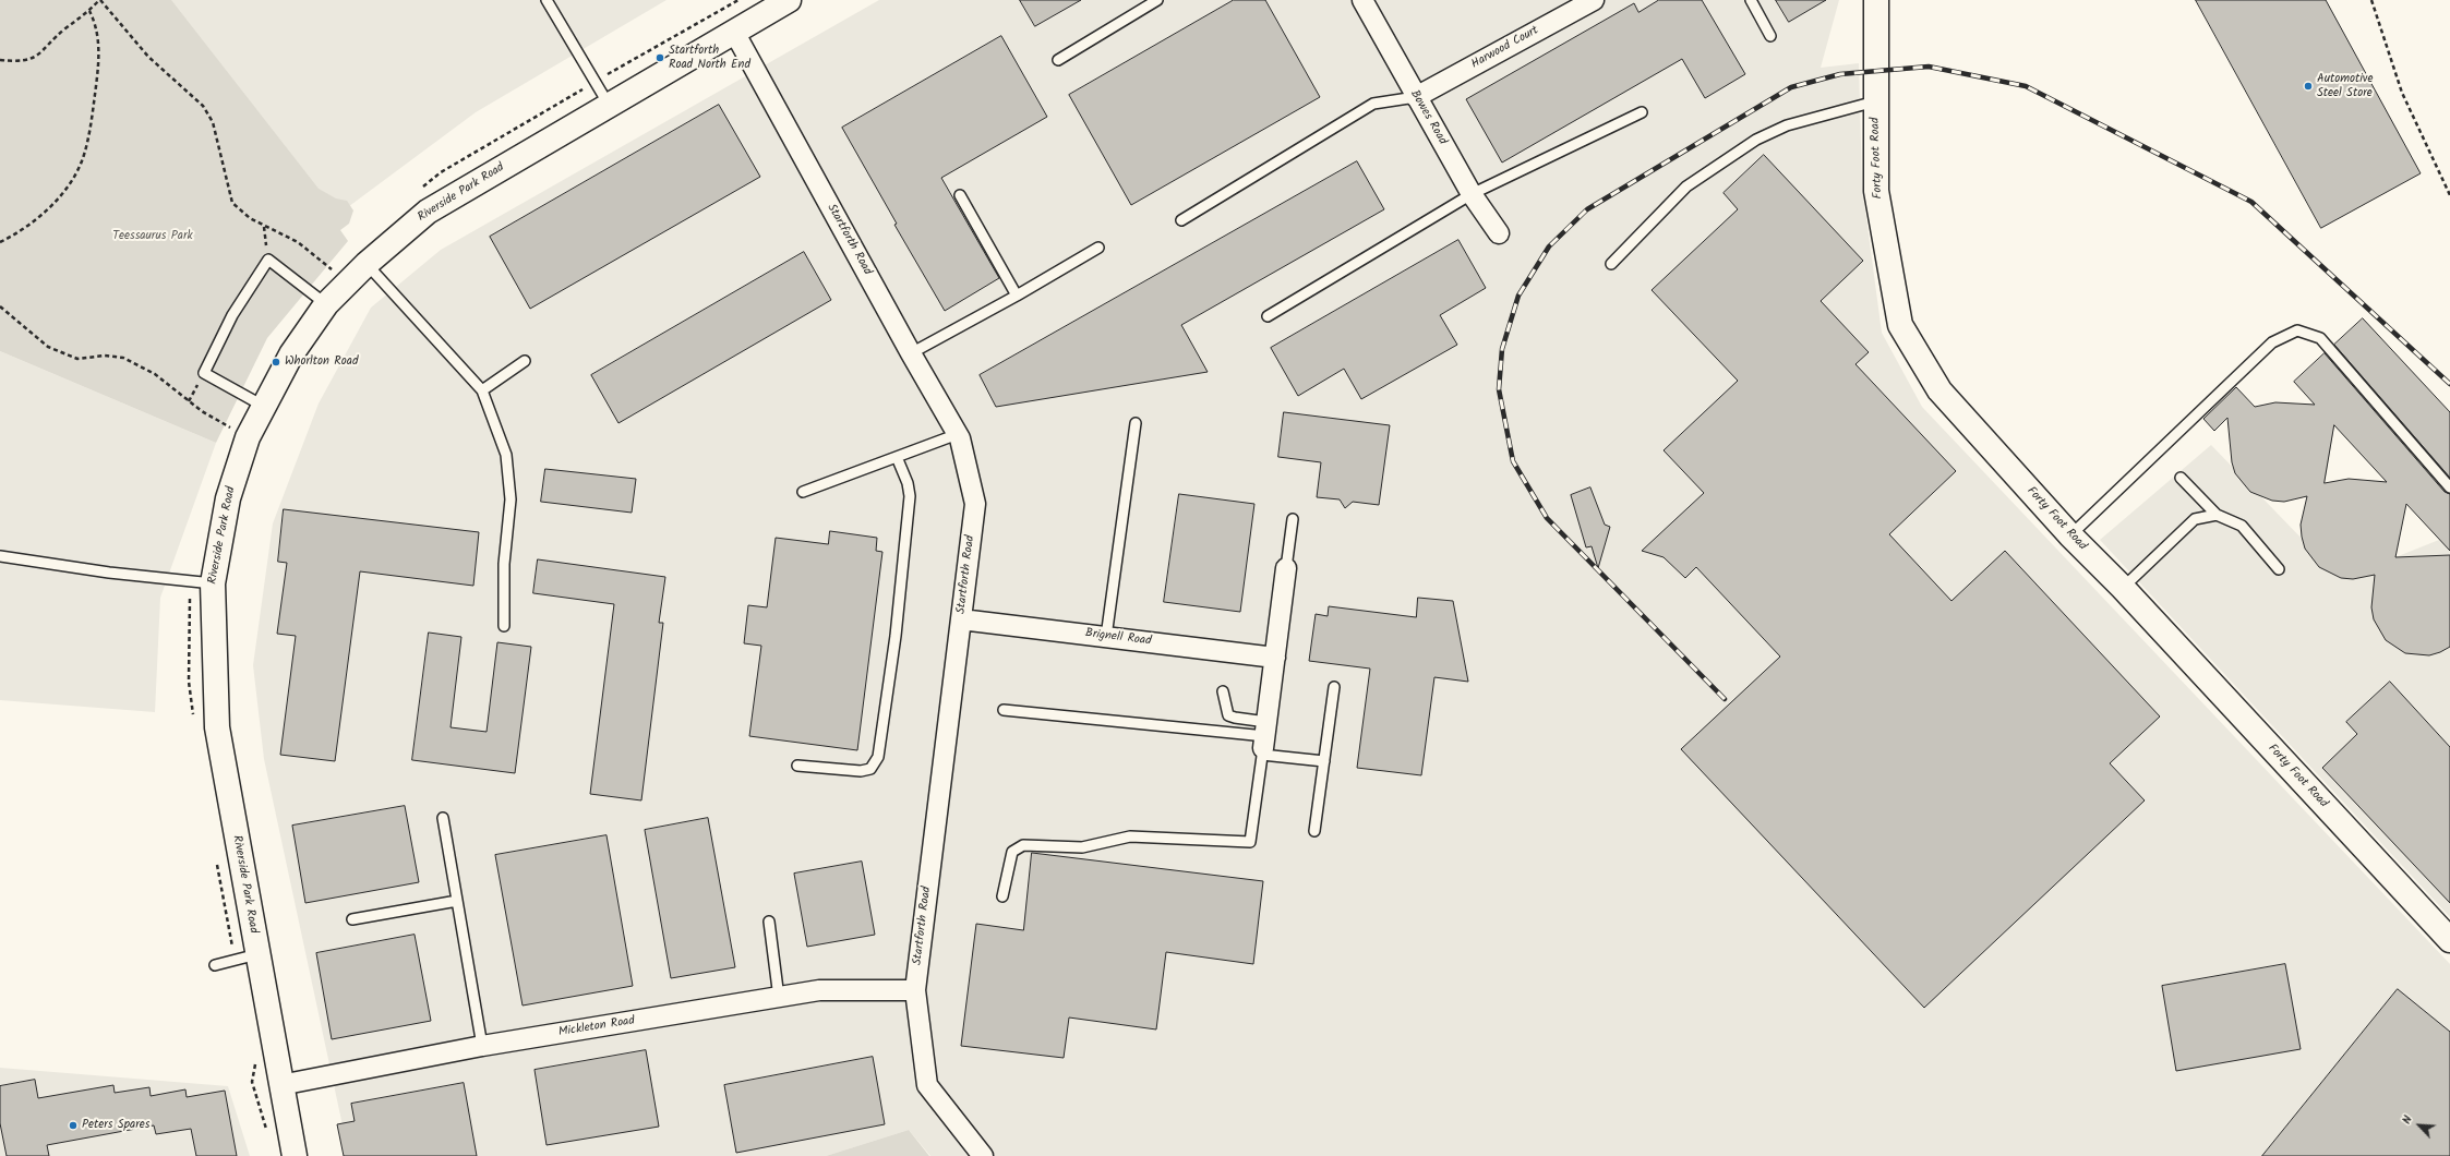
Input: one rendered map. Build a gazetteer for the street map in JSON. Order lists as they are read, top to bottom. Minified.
{"streets":{"street":["Harwood Court","Bowes Road","Forty Foot Road","Riverside Park Road","Startforth Road","Brignell Road","Mickleton Road"]},"crossings":[["Harwood Court","Bowes Road"],["Riverside Park Road","Startforth Road"],["Riverside Park Road","Mickleton Road"],["Startforth Road","Brignell Road"],["Startforth Road","Mickleton Road"]],"parks":["Teessaurus Park"],"places":["Startforth Road North End","Automotive Steel Store","Whorlton Road","Peters Spares"],"north":"top left"}
